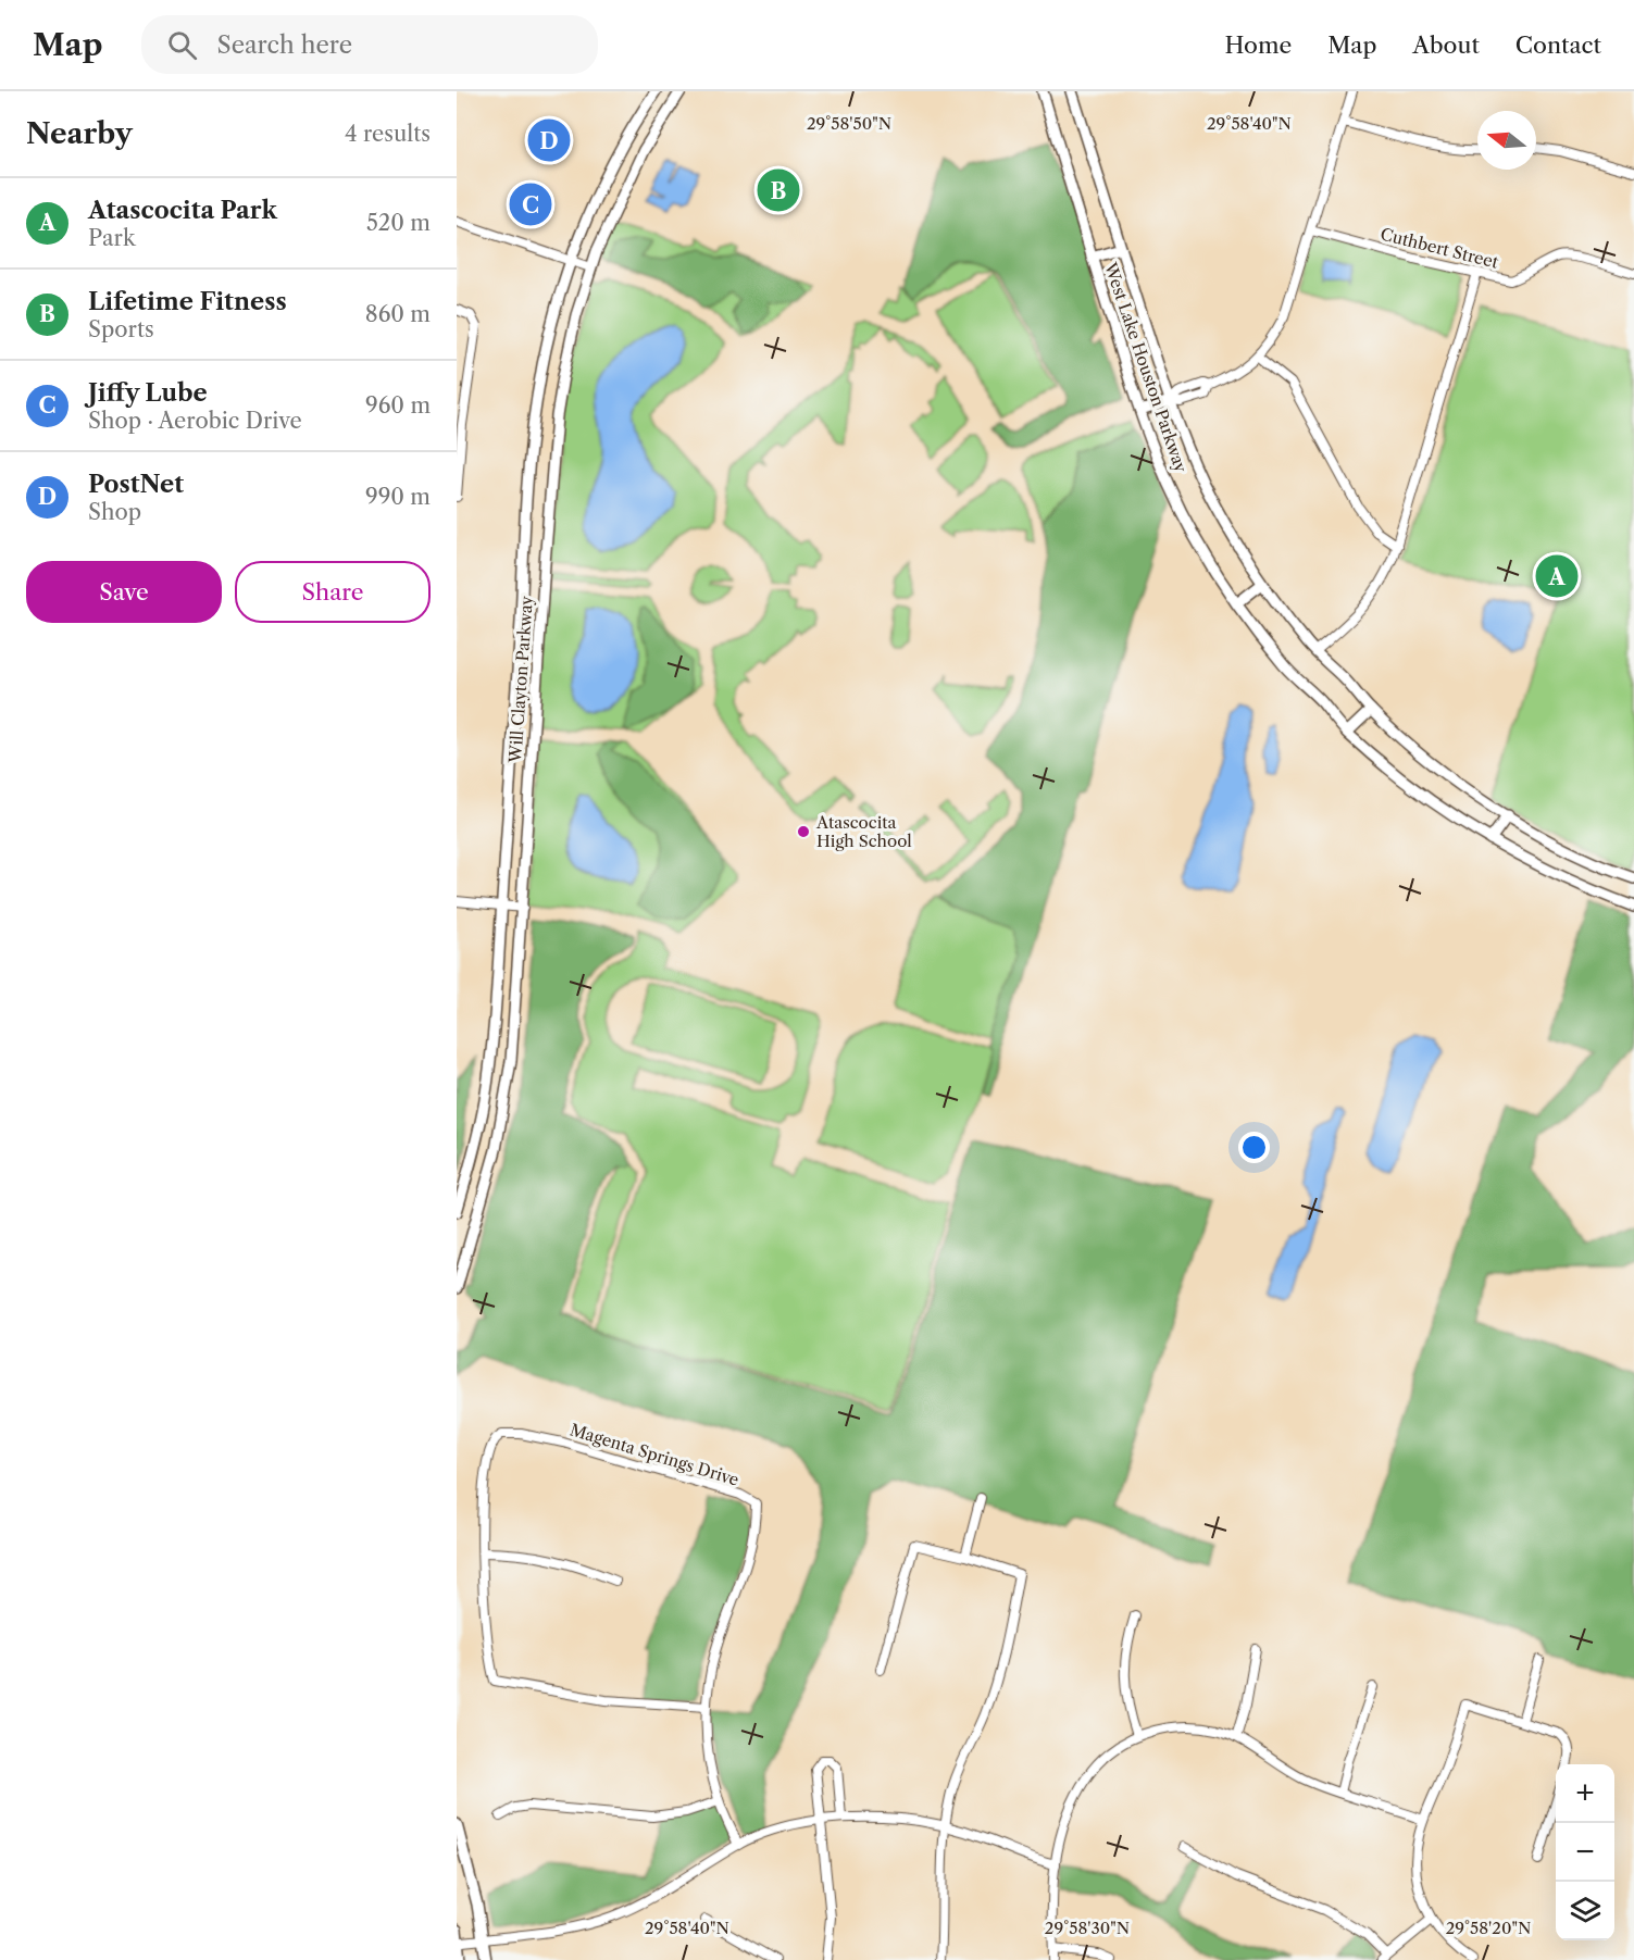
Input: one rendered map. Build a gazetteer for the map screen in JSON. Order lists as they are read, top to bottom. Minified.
{"streets":{"main road":["West Lake Houston Parkway","Will Clayton Parkway"],"street":["Cuthbert Street","Magenta Springs Drive"]},"places":["Atascocita High School"],"north":"left","page":{"header":"Map","search":"Search here","nav":["Home","Map","About","Contact"],"heading":["Nearby","4 results"],"pins":["D","B","C","A"],"list":[{"mark":"A","name":"Atascocita Park","note":"Park","value":"520 m"},{"mark":"B","name":"Lifetime Fitness","note":"Sports","value":"860 m"},{"mark":"C","name":"Jiffy Lube","note":"Shop · Aerobic Drive","value":"960 m"},{"mark":"D","name":"PostNet","note":"Shop","value":"990 m"}],"buttons":["Save","Share"],"map_buttons":["+","−"]},"coordinates":["29°58'50\"N","29°58'40\"N","29°58'30\"N","29°58'20\"N"]}
